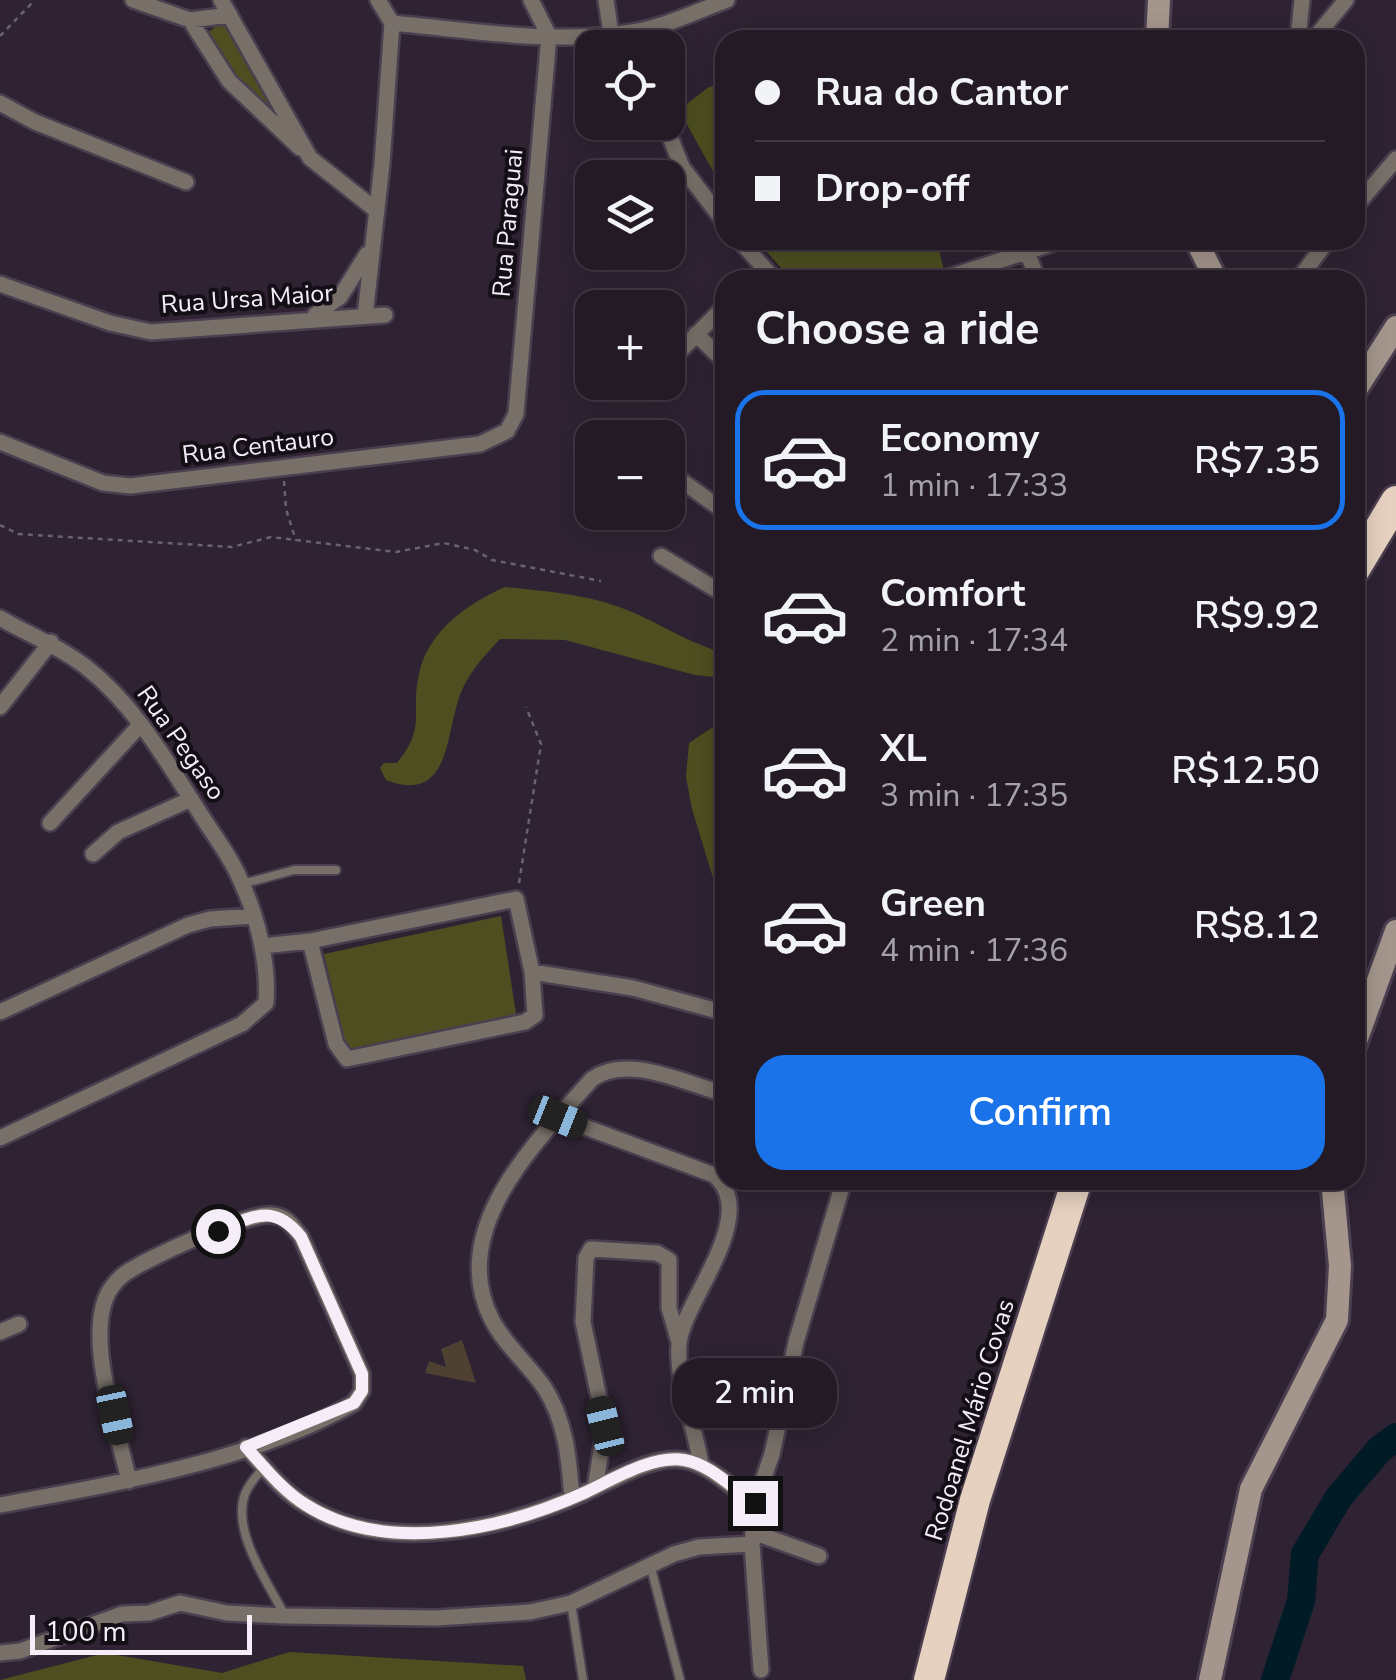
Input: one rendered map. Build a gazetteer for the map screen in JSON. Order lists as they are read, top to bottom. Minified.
{"streets":{"highway":["Rodoanel Mário Covas"],"street":["Rua Paraguai","Rua Ursa Maior","Rua Centauro","Rua Pegaso"]},"crossings":[["Rua Paraguai","Rua Centauro"]],"scale_bar":"100 m","page":{"map_buttons":["+","−"],"banner":["Rua do Cantor","Drop-off"],"heading":"Choose a ride","list":[{"name":"Economy","note":"1 min · 17:33","value":"R$7.35"},{"name":"Comfort","note":"2 min · 17:34","value":"R$9.92"},{"name":"XL","note":"3 min · 17:35","value":"R$12.50"},{"name":"Green","note":"4 min · 17:36","value":"R$8.12"}],"buttons":"Confirm","bubble":"2 min","scale":"100 m"}}
